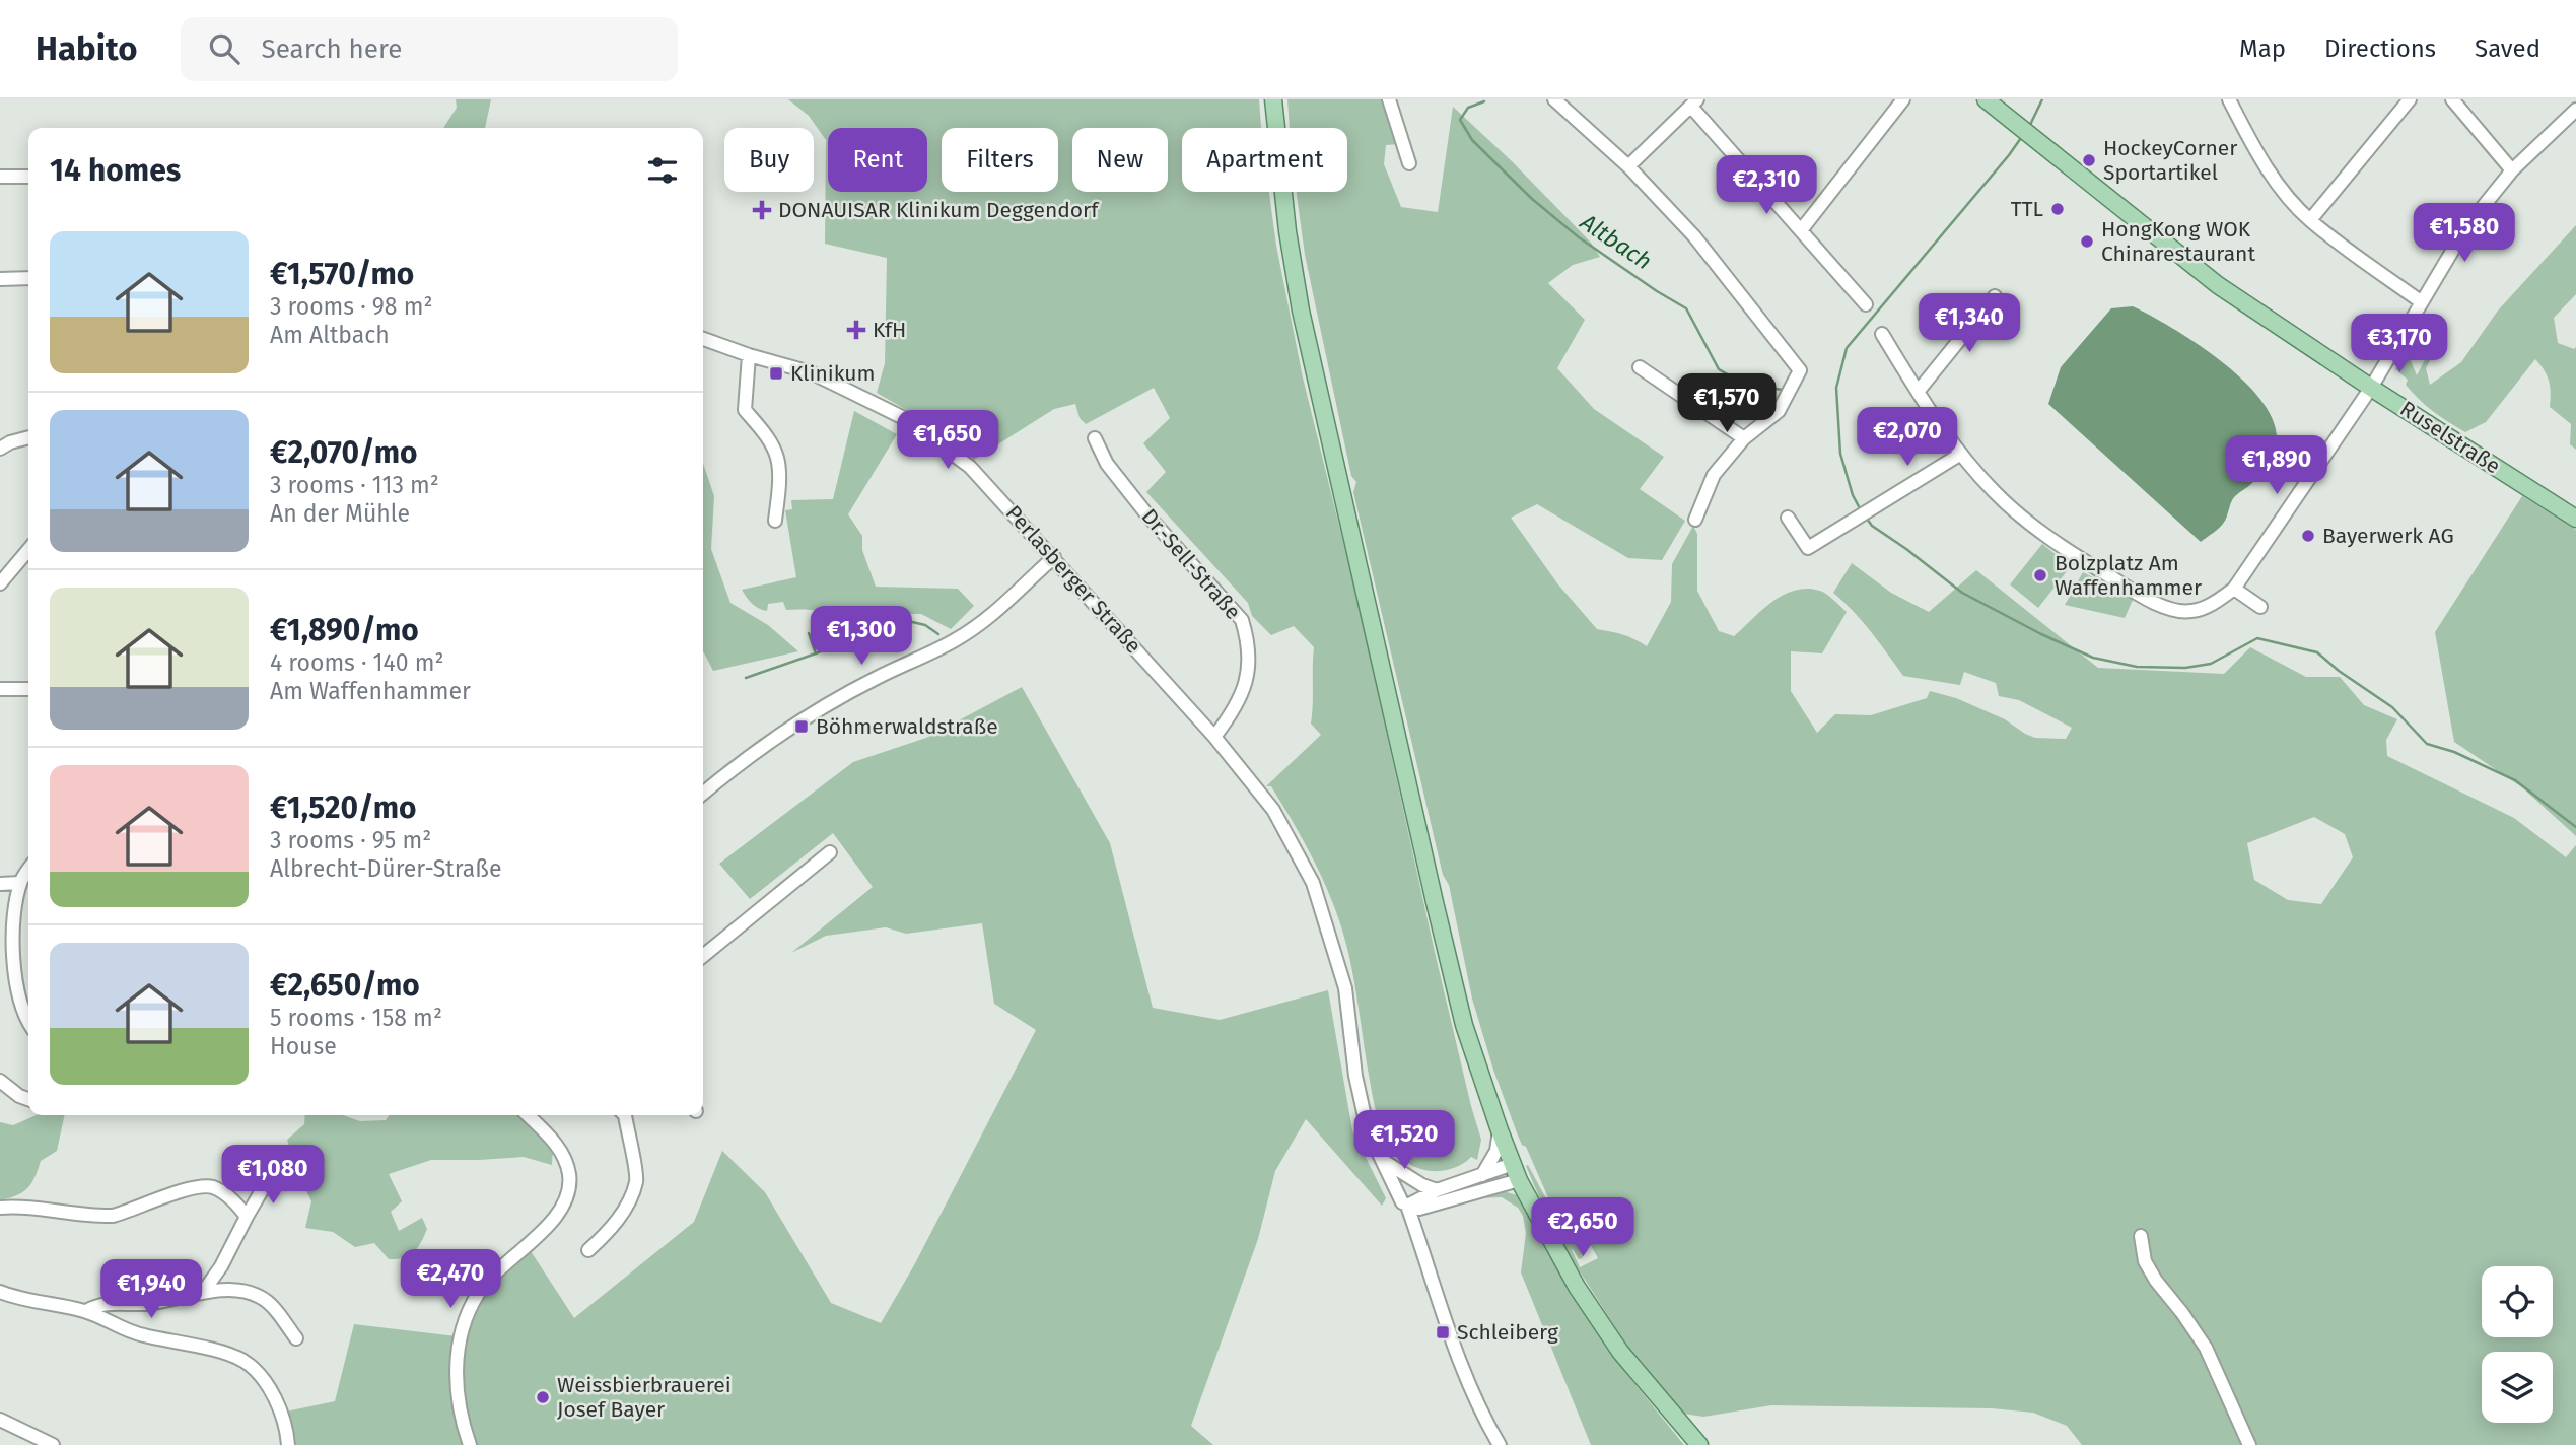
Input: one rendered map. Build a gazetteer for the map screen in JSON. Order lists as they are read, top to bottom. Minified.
{"streets":{"main road":["Ruselstraße"],"street":["Dr.-Sell-Straße","Perlasberger Straße"]},"crossings":[["Dr.-Sell-Straße","Perlasberger Straße"]],"water":["Altbach"],"places":{"other":["HockeyCorner Sportartikel","TTL","HongKong WOK Chinarestaurant","Bayerwerk AG","Bolzplatz Am Waffenhammer","Weissbierbrauerei Josef Bayer"],"health":["DONAUISAR Klinikum Deggendorf","KfH"],"transit":["Klinikum","Böhmerwaldstraße","Schleiberg"]},"page":{"header":"Habito","search":"Search here","nav":["Map","Directions","Saved"],"chip":["Buy","Rent","Filters","New","Apartment"],"heading":"14 homes","price":["€2,310","€1,580","€1,340","€3,170","€1,570","€2,070","€1,650","€1,890","€1,300","€1,520","€1,080","€2,650","€2,470","€1,940"],"list":[{"name":"€1,570/mo","note":"3 rooms · 98 m² · Am Altbach"},{"name":"€2,070/mo","note":"3 rooms · 113 m² · An der Mühle"},{"name":"€1,890/mo","note":"4 rooms · 140 m² · Am Waffenhammer"},{"name":"€1,520/mo","note":"3 rooms · 95 m² · Albrecht-Dürer-Straße"},{"name":"€2,650/mo","note":"5 rooms · 158 m² · House"}]}}
